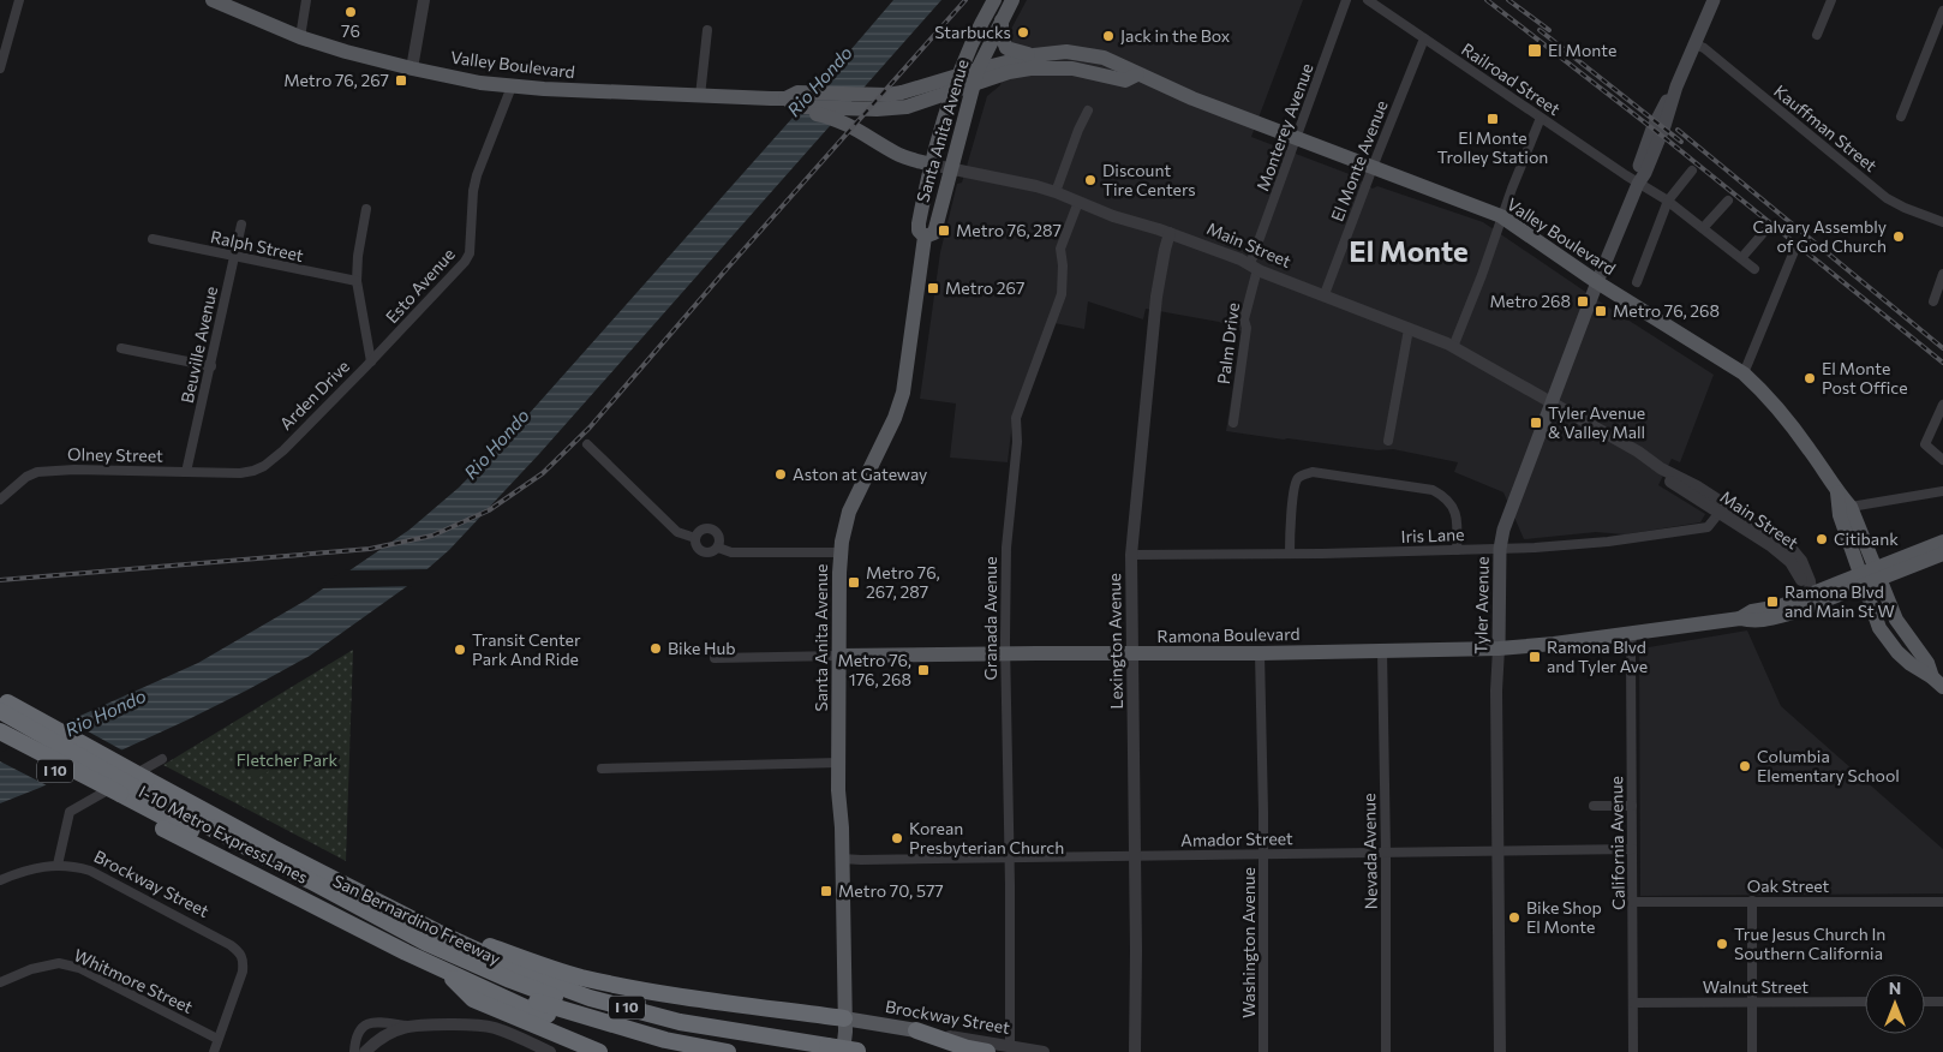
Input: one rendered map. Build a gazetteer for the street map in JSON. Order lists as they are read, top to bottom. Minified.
{"streets":{"highway":["I 10","I-10 Metro ExpressLanes","San Bernardino Freeway"],"main road":["Valley Boulevard","Santa Anita Avenue","Main Street","Tyler Avenue","Ramona Boulevard","Brockway Street"],"street":["Railroad Street","Monterey Avenue","Kauffman Street","El Monte Avenue","Ralph Street","Esto Avenue","Palm Drive","Beuville Avenue","Arden Drive","Olney Street","Iris Lane","Granada Avenue","Lexington Avenue","Amador Street","California Avenue","Nevada Avenue","Oak Street","Washington Avenue","Whitmore Street","Walnut Street"]},"crossings":[["Valley Boulevard","Monterey Avenue"],["Valley Boulevard","Santa Anita Avenue"],["Valley Boulevard","El Monte Avenue"],["Valley Boulevard","Main Street"],["Valley Boulevard","Esto Avenue"],["Valley Boulevard","Tyler Avenue"],["Valley Boulevard","Ramona Boulevard"],["Railroad Street","El Monte Avenue"],["Railroad Street","Tyler Avenue"],["Monterey Avenue","Main Street"],["Monterey Avenue","Palm Drive"],["Kauffman Street","Tyler Avenue"],["Santa Anita Avenue","Main Street"],["Santa Anita Avenue","Ramona Boulevard"],["Santa Anita Avenue","Amador Street"],["Santa Anita Avenue","Brockway Street"],["Santa Anita Avenue","San Bernardino Freeway"],["El Monte Avenue","Main Street"],["Main Street","Palm Drive"],["Main Street","Iris Lane"],["Main Street","Tyler Avenue"],["Main Street","Granada Avenue"],["Main Street","Ramona Boulevard"],["Main Street","Lexington Avenue"],["Ralph Street","Beuville Avenue"],["Ralph Street","Arden Drive"],["Esto Avenue","Arden Drive"],["Beuville Avenue","Olney Street"],["Arden Drive","Olney Street"],["Iris Lane","Tyler Avenue"],["Iris Lane","Lexington Avenue"],["Tyler Avenue","Ramona Boulevard"],["Tyler Avenue","Amador Street"],["Granada Avenue","Ramona Boulevard"],["Granada Avenue","Amador Street"],["Granada Avenue","Brockway Street"],["Ramona Boulevard","Lexington Avenue"],["Ramona Boulevard","California Avenue"],["Ramona Boulevard","Nevada Avenue"],["Ramona Boulevard","Washington Avenue"],["Lexington Avenue","Amador Street"],["I-10 Metro ExpressLanes","San Bernardino Freeway"],["Amador Street","California Avenue"],["Amador Street","Nevada Avenue"],["Amador Street","Washington Avenue"],["California Avenue","Oak Street"],["California Avenue","Walnut Street"],["Brockway Street","Whitmore Street"]],"districts":["El Monte"],"water":["Rio Hondo"],"parks":["Fletcher Park"],"places":{"other":["76","Starbucks","Jack in the Box","Discount Tire Centers","Calvary Assembly of God Church","El Monte Post Office","Aston at Gateway","Citibank","Bike Hub","Transit Center Park And Ride","Columbia Elementary School","Korean Presbyterian Church","Bike Shop El Monte","True Jesus Church In Southern California"],"transit":["El Monte","Metro 76, 267","El Monte Trolley Station","Metro 76, 287","Metro 267","Metro 268","Metro 76, 268","Tyler Avenue & Valley Mall","Metro 76, 267, 287","Ramona Blvd and Main St W","Ramona Blvd and Tyler Ave","Metro 76, 176, 268","Metro 70, 577"]},"north":"top"}
